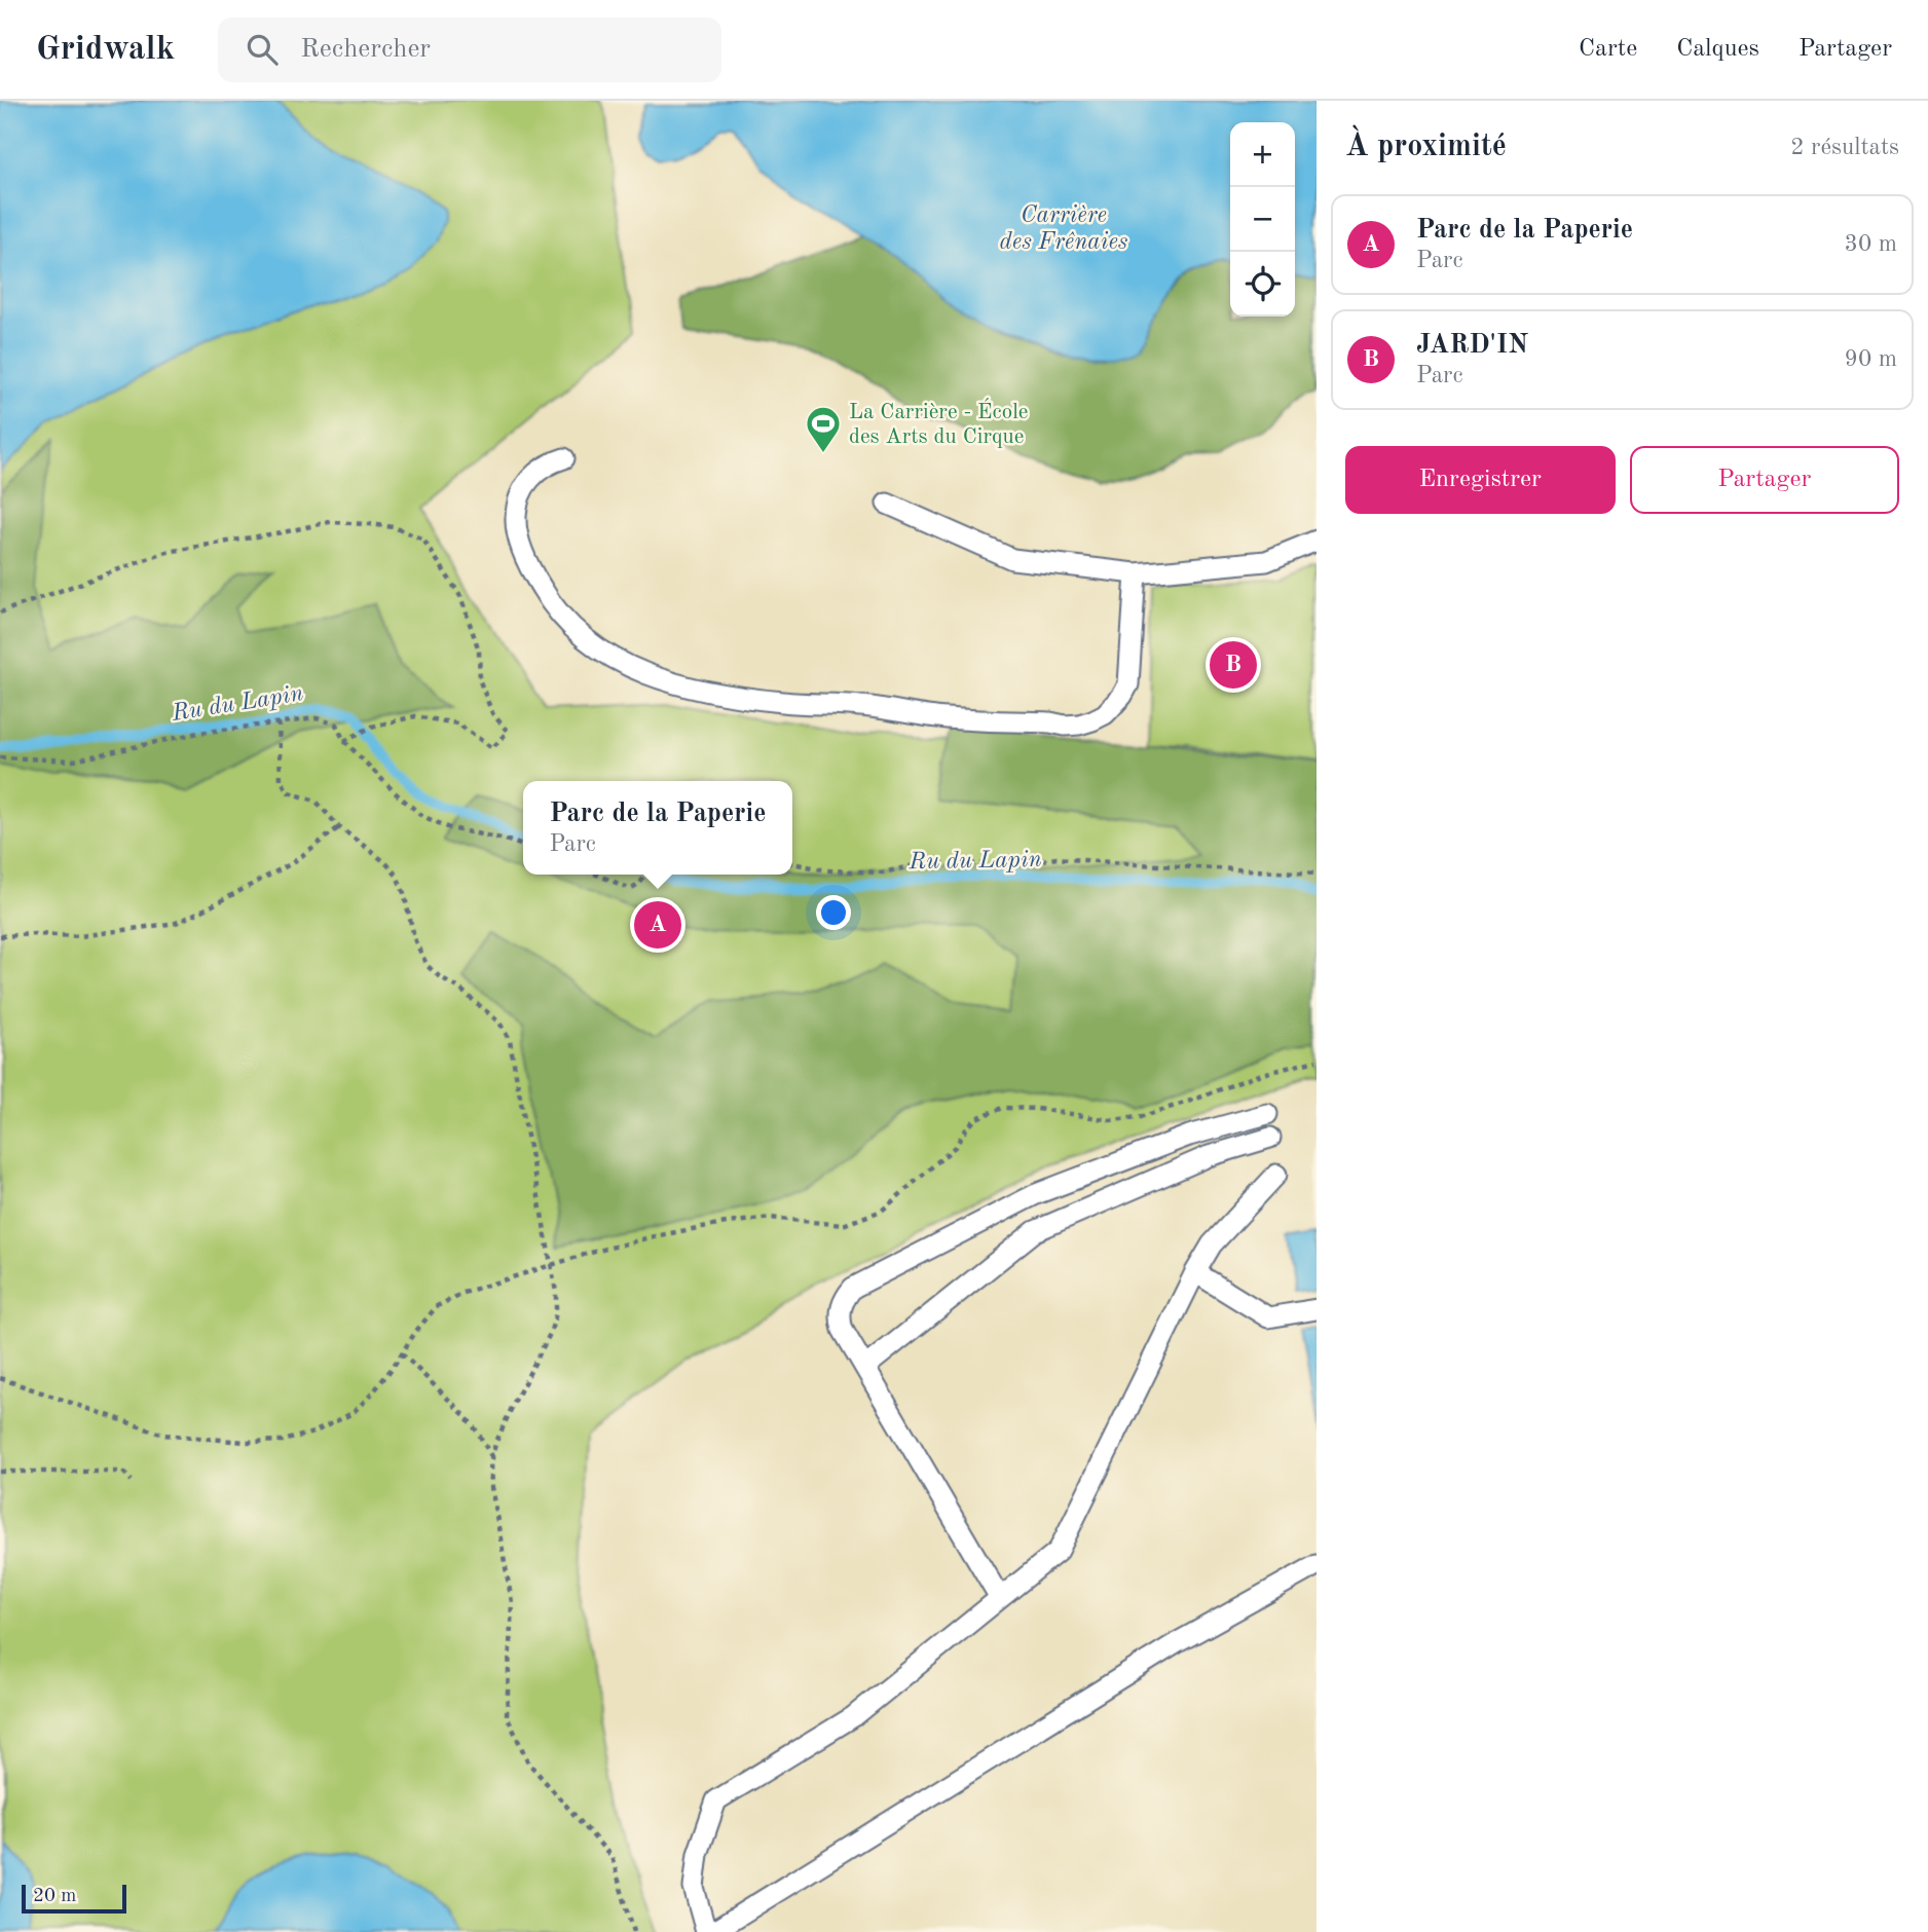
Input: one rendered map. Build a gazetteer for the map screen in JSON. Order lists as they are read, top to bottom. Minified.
{"water":["Carrière des Frênaies","Ru du Lapin"],"places":{"sports":["La Carrière - École des Arts du Cirque"]},"scale_bar":"20 m","page":{"header":"Gridwalk","search":"Rechercher","nav":["Carte","Calques","Partager"],"heading":["À proximité","2 résultats"],"map_buttons":["+","−"],"list":[{"mark":"A","name":"Parc de la Paperie","note":"Parc","value":"30 m"},{"mark":"B","name":"JARD'IN","note":"Parc","value":"90 m"}],"buttons":["Enregistrer","Partager"],"pins":["B","A"],"popup":["Parc de la Paperie","Parc"],"scale":"20 m"}}
